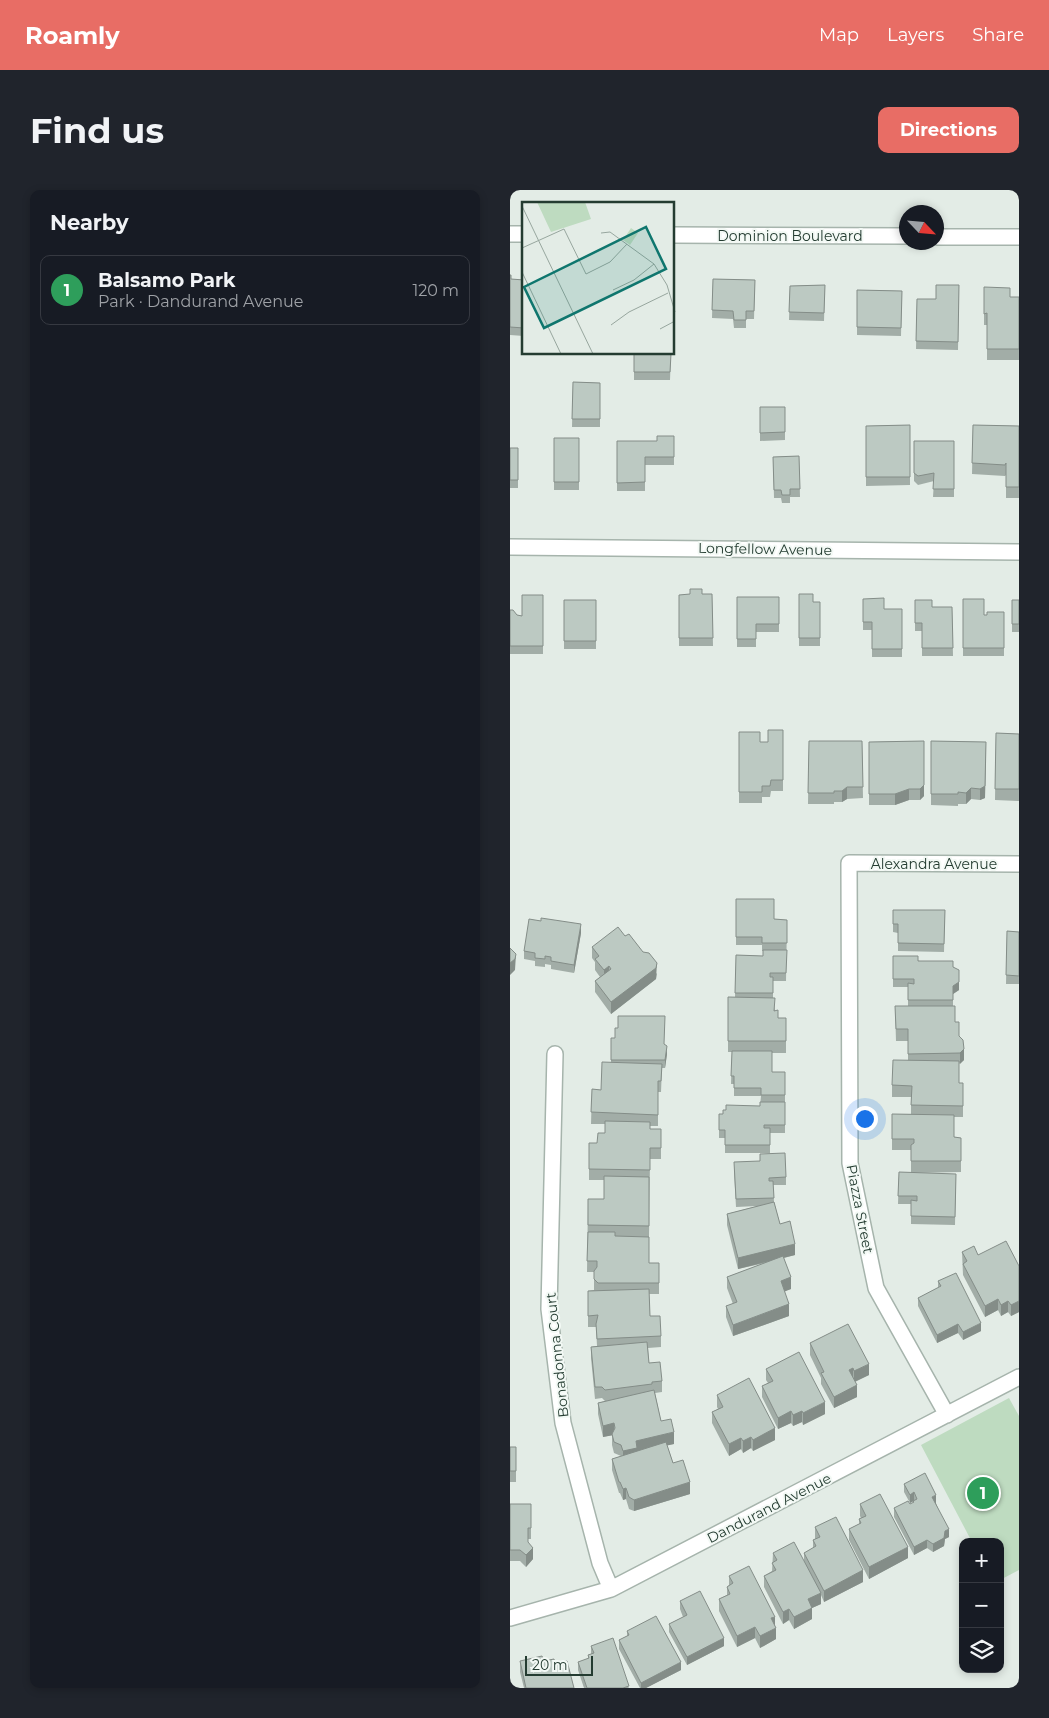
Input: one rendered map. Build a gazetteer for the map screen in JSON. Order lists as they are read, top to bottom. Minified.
{"streets":{"street":["Dominion Boulevard","Longfellow Avenue","Alexandra Avenue","Piazza Street","Bonadonna Court","Dandurand Avenue"]},"crossings":[["Alexandra Avenue","Piazza Street"],["Piazza Street","Dandurand Avenue"],["Bonadonna Court","Dandurand Avenue"]],"scale_bar":"20 m","north":"bottom right","page":{"header":"Roamly","nav":["Map","Layers","Share"],"buttons":"Directions","title":"Find us","heading":"Nearby","list":[{"mark":"1","name":"Balsamo Park","note":"Park · Dandurand Avenue","value":"120 m"}],"pins":"1","map_buttons":["+","−"],"scale":"20 m"}}
